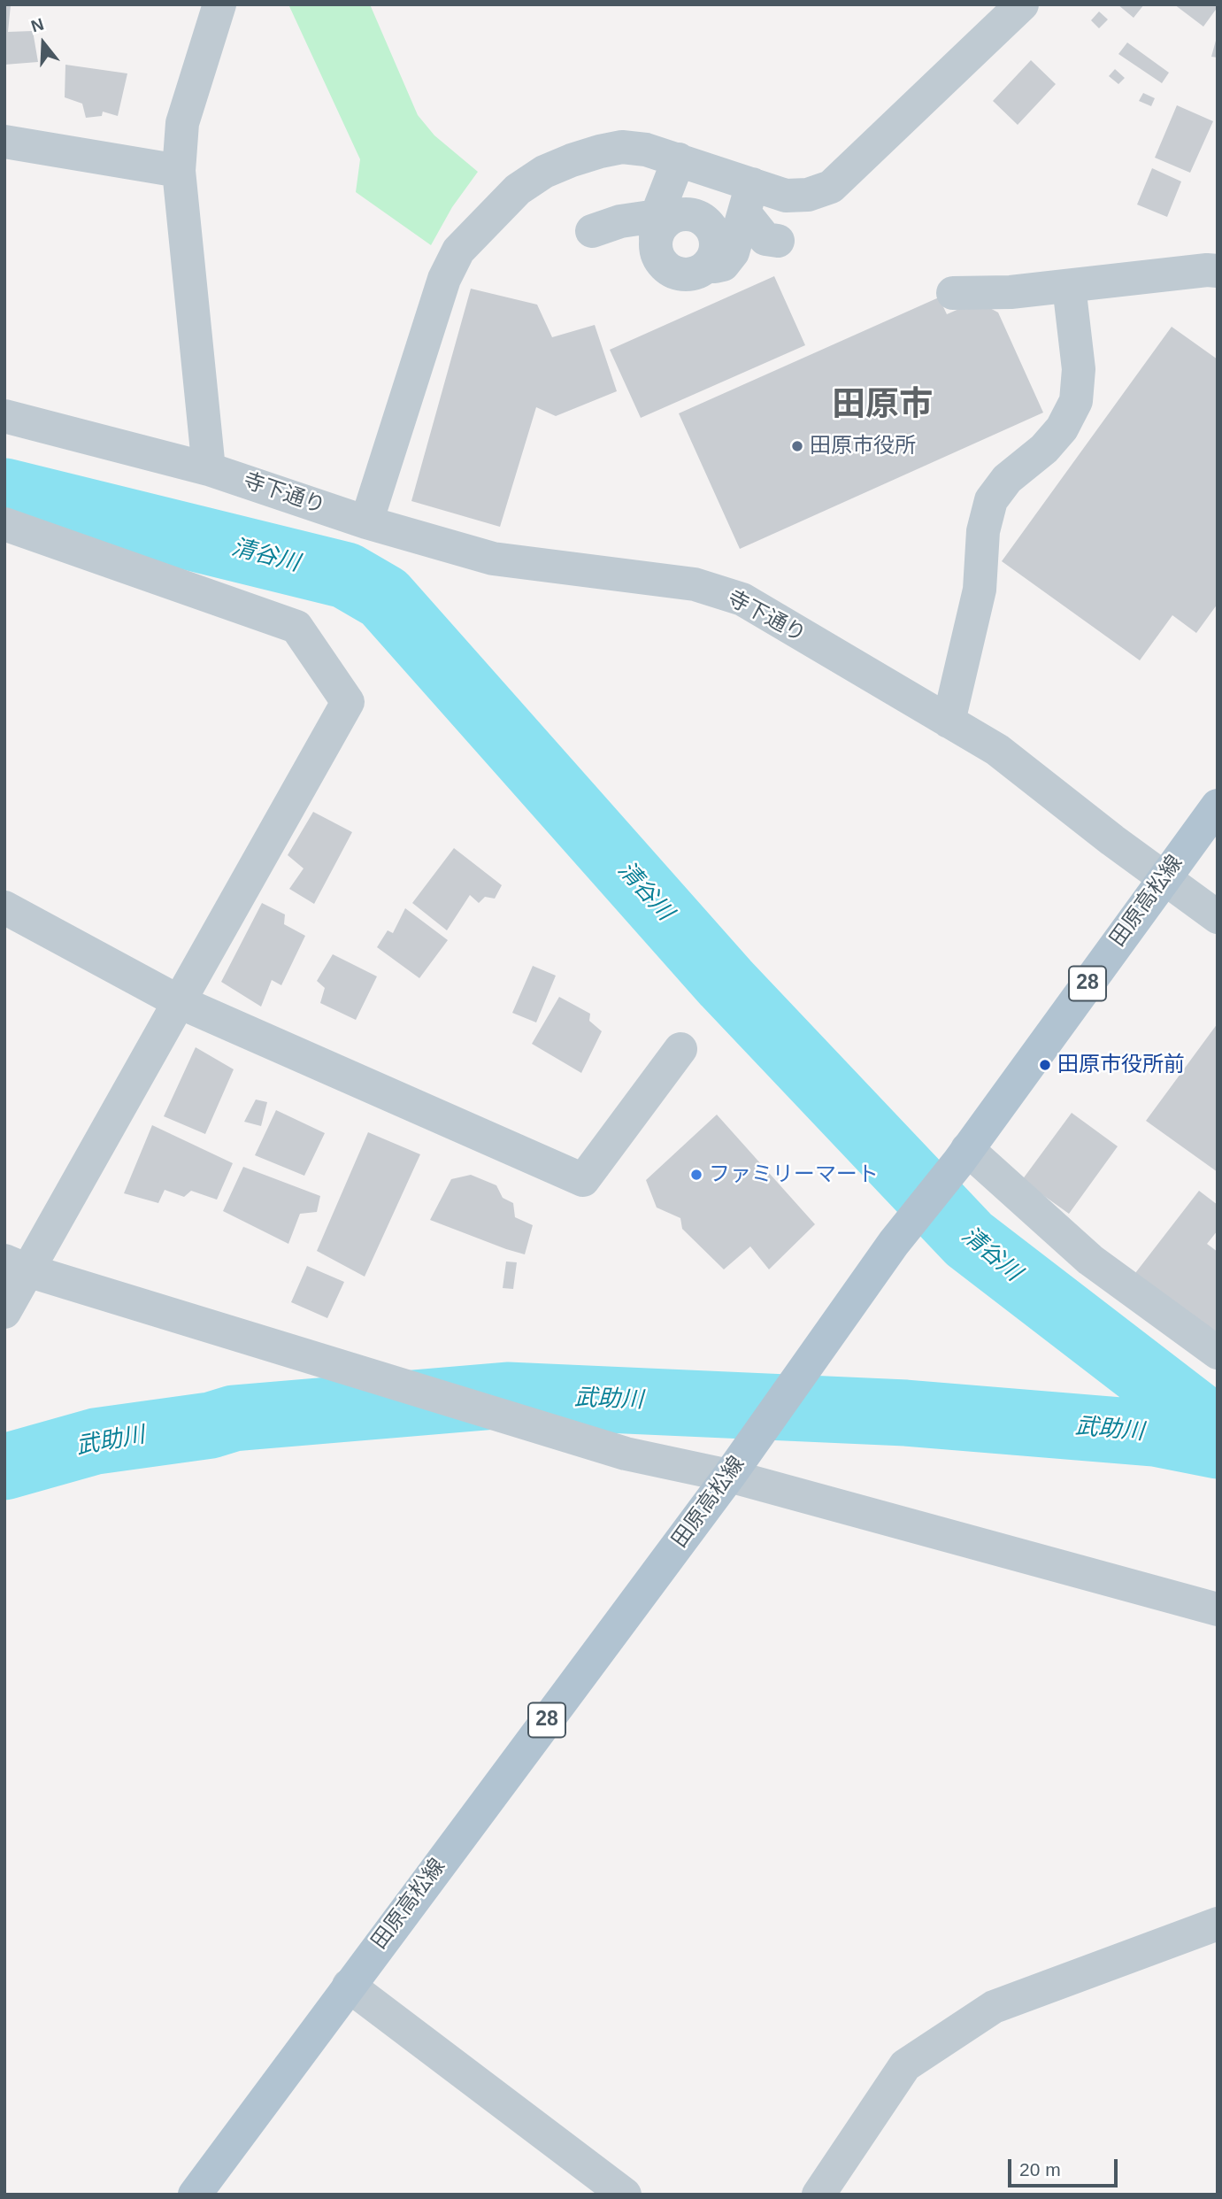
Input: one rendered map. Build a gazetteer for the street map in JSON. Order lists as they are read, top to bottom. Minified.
{"streets":{"main road":["田原高松線","28"],"street":["寺下通り"]},"crossings":[["寺下通り","田原高松線"]],"districts":["田原市"],"water":["清谷川","武助川"],"places":["田原市役所","田原市役所前","ファミリーマート"],"scale_bar":"20 m","north":"top"}
